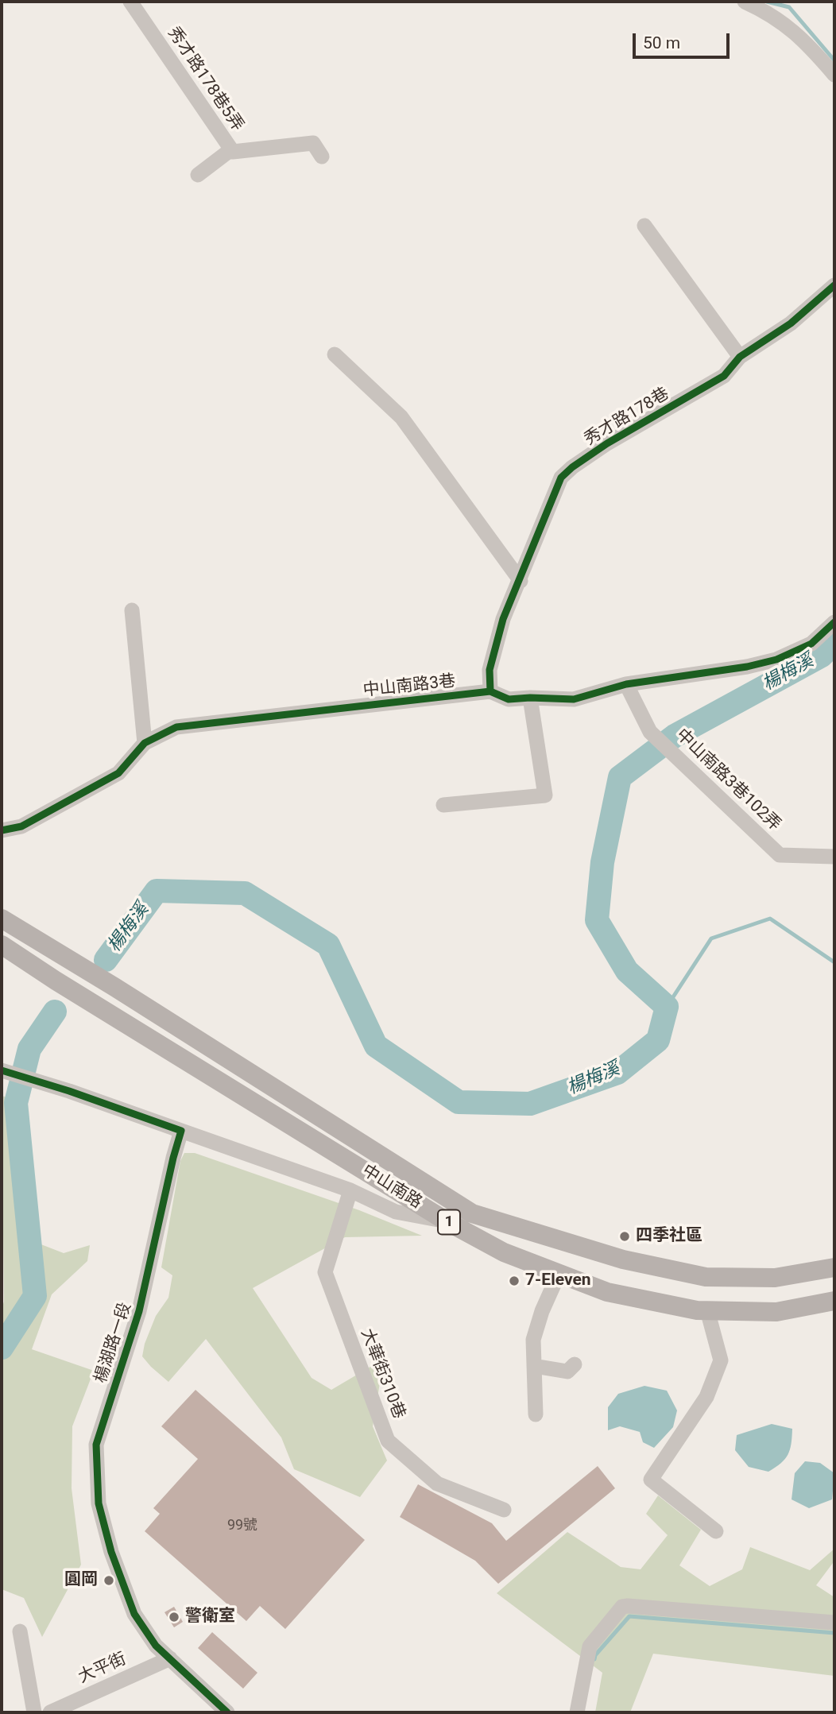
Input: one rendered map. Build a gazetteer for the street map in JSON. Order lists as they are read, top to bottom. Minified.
{"streets":{"main road":["中山南路","1"],"street":["秀才路178巷5弄","秀才路178巷","中山南路3巷","中山南路3巷102弄","楊湖路一段","大華街310巷","大平街"]},"crossings":[["秀才路178巷","中山南路3巷"],["中山南路3巷","中山南路3巷102弄"],["楊湖路一段","大平街"]],"water":["楊梅溪"],"places":["四季社區","7-Eleven","圓岡","警衛室"],"house_numbers":["99號"],"scale_bar":"50 m"}
